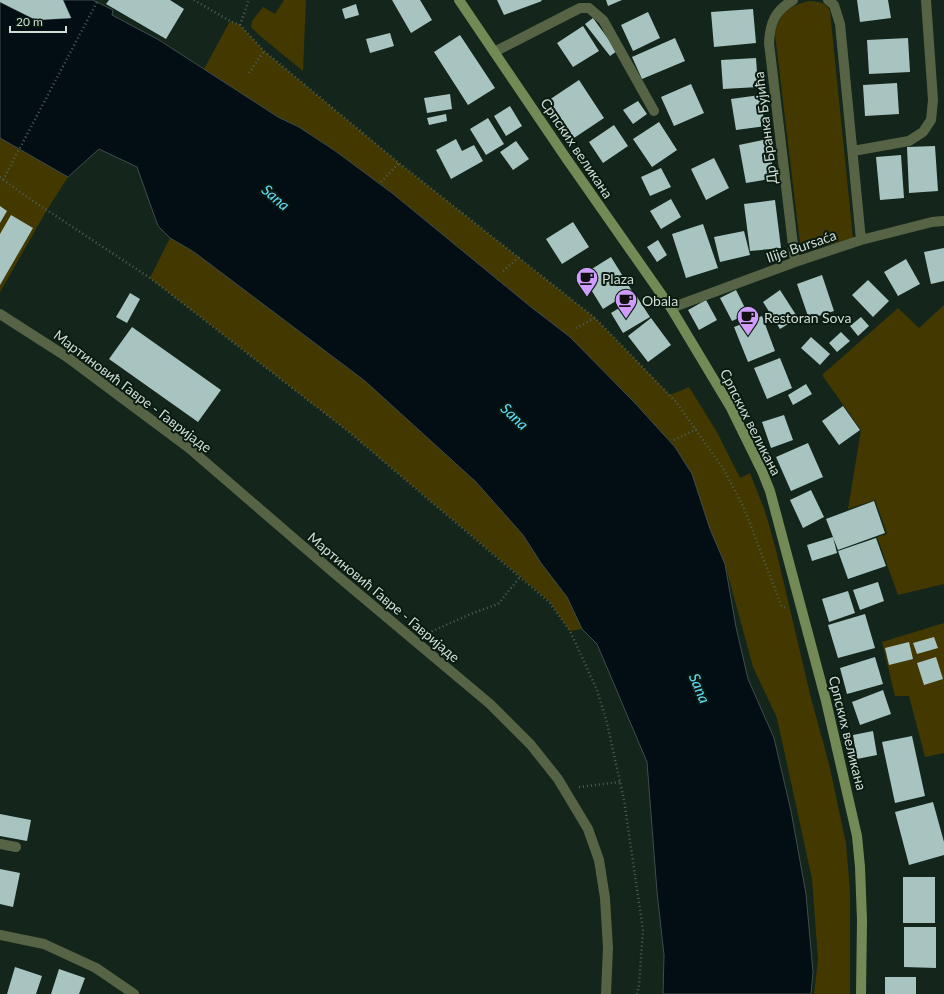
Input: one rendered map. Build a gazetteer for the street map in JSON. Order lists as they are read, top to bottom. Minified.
{"streets":{"main road":["Српских великана"],"street":["Др Бранка Бујића","Ilije Bursaća","Мартиновић Гавре - Гавријаде"]},"crossings":[["Др Бранка Бујића","Ilije Bursaća"],["Српских великана","Ilije Bursaća"]],"water":["Sana"],"places":{"cafe":["Plaza","Obala","Restoran Sova"]},"scale_bar":"20 m"}
